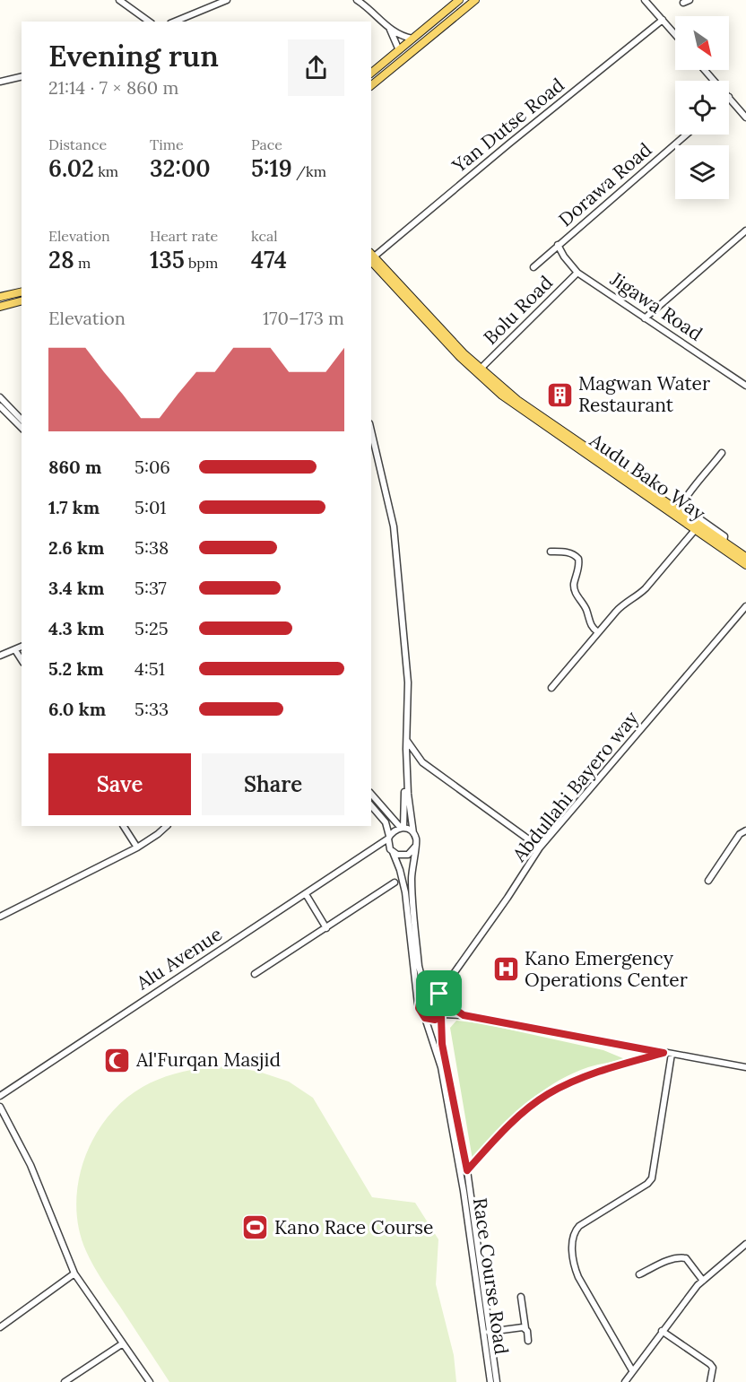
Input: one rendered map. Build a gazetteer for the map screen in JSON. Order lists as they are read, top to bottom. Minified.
{"streets":{"main road":["Audu Bako Way"],"street":["Yan Dutse Road","Dorawa Road","Jigawa Road","Bolu Road","Abdullahi Bayero way","Alu Avenue","Race Course Road"]},"crossings":[["Dorawa Road","Jigawa Road"],["Jigawa Road","Bolu Road"],["Bolu Road","Audu Bako Way"],["Abdullahi Bayero way","Race Course Road"]],"places":{"building":["Magwan Water Restaurant"],"hospital":["Kano Emergency Operations Center"],"mosque":["Al'Furqan Masjid"],"sports":["Kano Race Course"]},"north":"bottom right","page":{"heading":["Evening run","21:14 · 7 × 860 m"],"stats":[["Distance","6.02 km"],["Time","32:00"],["Pace","5:19 /km"],["Elevation","28 m"],["Heart rate","135 bpm"],["kcal","474"]],"chart":["Elevation","170–173 m"],"list":[{"name":"860 m","note":"5:06"},{"name":"1.7 km","note":"5:01"},{"name":"2.6 km","note":"5:38"},{"name":"3.4 km","note":"5:37"},{"name":"4.3 km","note":"5:25"},{"name":"5.2 km","note":"4:51"},{"name":"6.0 km","note":"5:33"}],"buttons":["Save","Share"]}}
